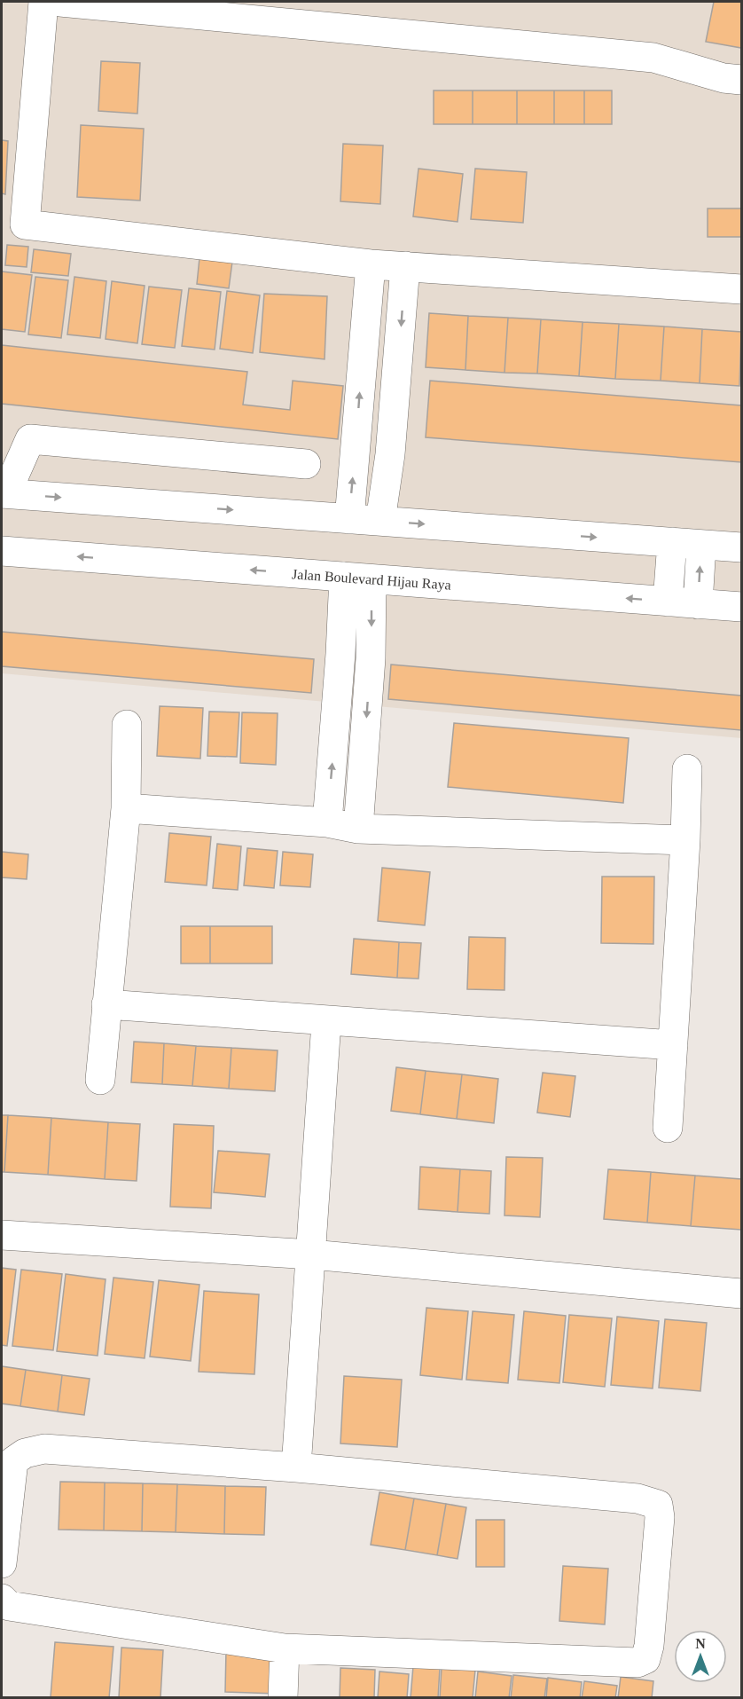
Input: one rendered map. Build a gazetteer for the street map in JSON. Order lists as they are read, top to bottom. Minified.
{"streets":{"street":["Jalan Boulevard Hijau Raya"]},"north":"top"}
